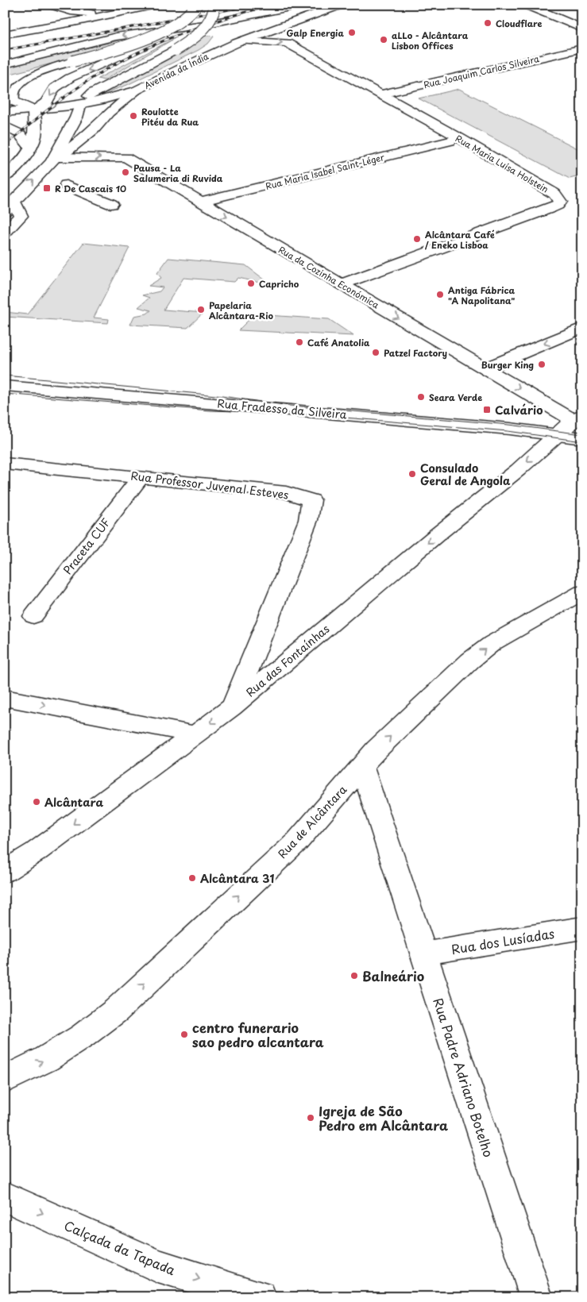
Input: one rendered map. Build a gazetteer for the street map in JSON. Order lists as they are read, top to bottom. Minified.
{"streets":{"main road":["Avenida da Índia","Rua Joaquim Carlos Silveira","Rua Maria Luísa Holstein","Rua Maria Isabel Saint-Léger","Rua da Cozinha Económica","Rua Fradesso da Silveira","Rua Professor Juvenal Esteves","Praceta CUF","Rua das Fontaínhas","Rua de Alcântara","Rua dos Lusíadas","Rua Padre Adriano Botelho","Calçada da Tapada"]},"crossings":[["Rua Joaquim Carlos Silveira","Rua Maria Luísa Holstein"],["Rua Maria Luísa Holstein","Rua da Cozinha Económica"],["Rua Maria Isabel Saint-Léger","Rua da Cozinha Económica"],["Rua da Cozinha Económica","Rua Fradesso da Silveira"],["Rua da Cozinha Económica","Rua das Fontaínhas"],["Rua Fradesso da Silveira","Rua das Fontaínhas"],["Rua Professor Juvenal Esteves","Praceta CUF"],["Rua Professor Juvenal Esteves","Rua das Fontaínhas"],["Rua de Alcântara","Rua Padre Adriano Botelho"],["Rua dos Lusíadas","Rua Padre Adriano Botelho"]],"one_way":["Rua das Fontaínhas","Rua de Alcântara","Calçada da Tapada"],"places":{"other":["Cloudflare","Galp Energia","aLLo - Alcântara Lisbon Offices","Roulotte Pitéu da Rua","Pausa - La Salumeria di Ruvida","Alcântara Café / Eneko Lisboa","Capricho","Antiga Fábrica \"A Napolitana\"","Papelaria Alcântara-Rio","Café Anatolia","Patzel Factory","Burger King","Seara Verde","Consulado Geral de Angola","Alcântara","Alcântara 31","Balneário","centro funerario sao pedro alcantara","Igreja de São Pedro em Alcântara"],"transit":["R De Cascais 10","Calvário"]}}
